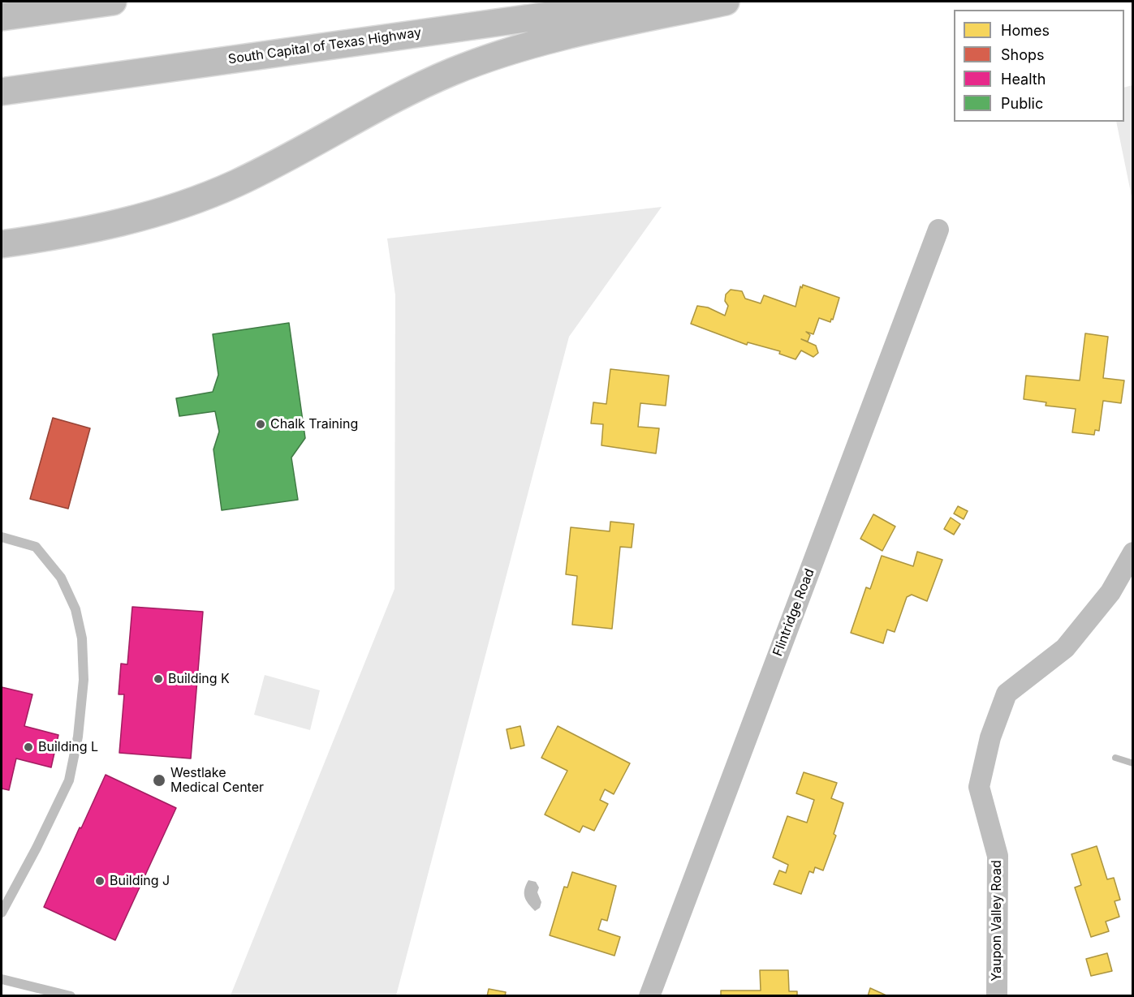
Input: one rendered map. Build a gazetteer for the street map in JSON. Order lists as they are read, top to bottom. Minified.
{"streets":{"highway":["South Capital of Texas Highway"],"street":["Flintridge Road","Yaupon Valley Road"]},"places":["Chalk Training","Building K","Building L","Westlake Medical Center","Building J"],"legend":["Homes","Shops","Health","Public"]}
